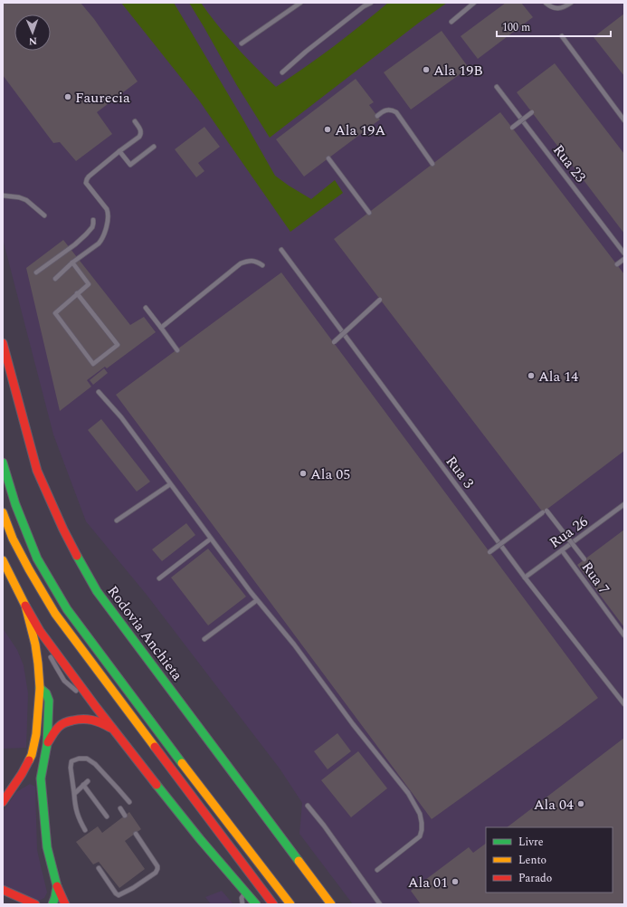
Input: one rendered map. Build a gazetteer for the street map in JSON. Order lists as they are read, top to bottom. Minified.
{"streets":{"main road":["Rodovia Anchieta"],"lane":["Rua 23","Rua 3","Rua 26","Rua 7"]},"crossings":[["Rua 3","Rua 26"],["Rua 26","Rua 7"]],"places":["Ala 19B","Faurecia","Ala 19A","Ala 14","Ala 05","Ala 04","Ala 01"],"legend":["Livre","Lento","Parado"],"scale_bar":"100 m","north":"bottom"}
